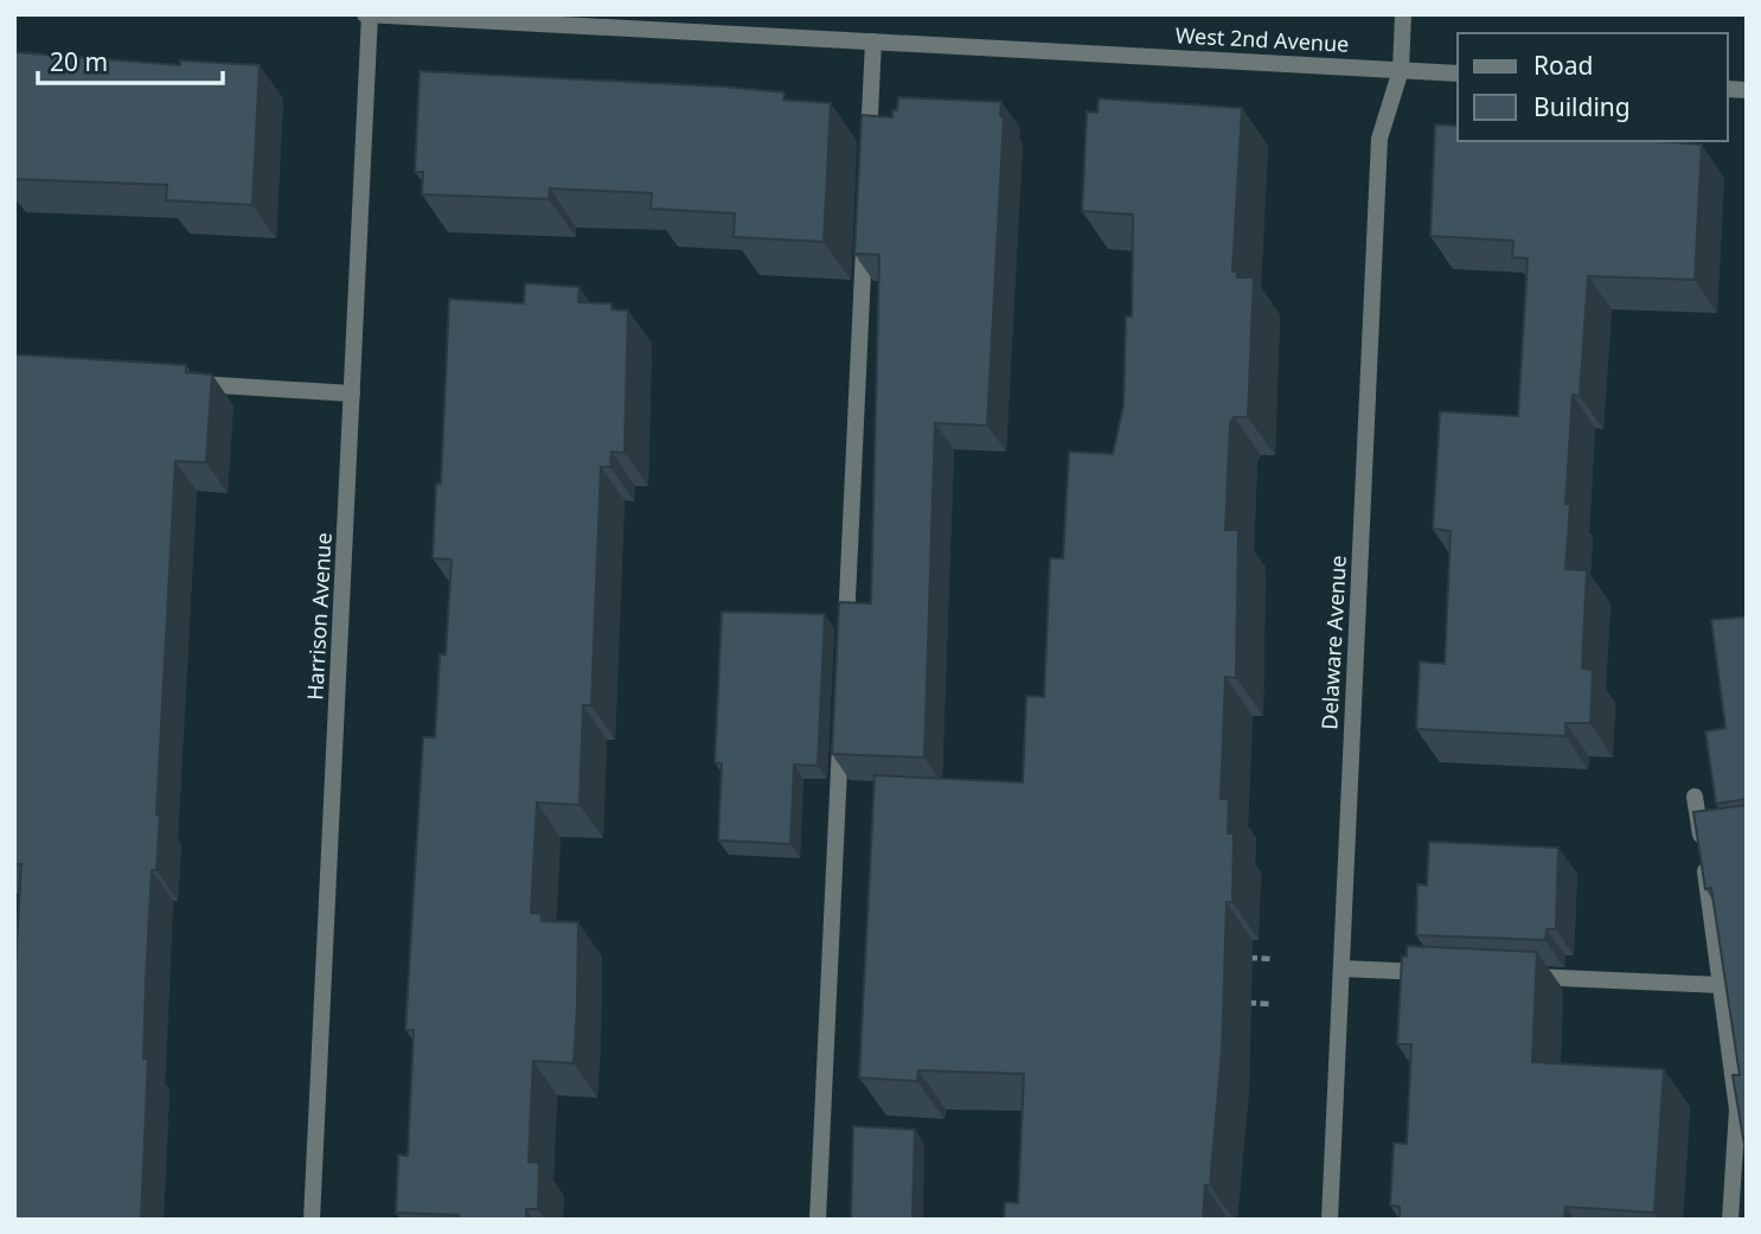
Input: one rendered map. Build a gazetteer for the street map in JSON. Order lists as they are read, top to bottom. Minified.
{"streets":{"street":["West 2nd Avenue","Harrison Avenue","Delaware Avenue"]},"crossings":[["West 2nd Avenue","Harrison Avenue"],["West 2nd Avenue","Delaware Avenue"]],"legend":["Road","Building"],"scale_bar":"20 m"}
